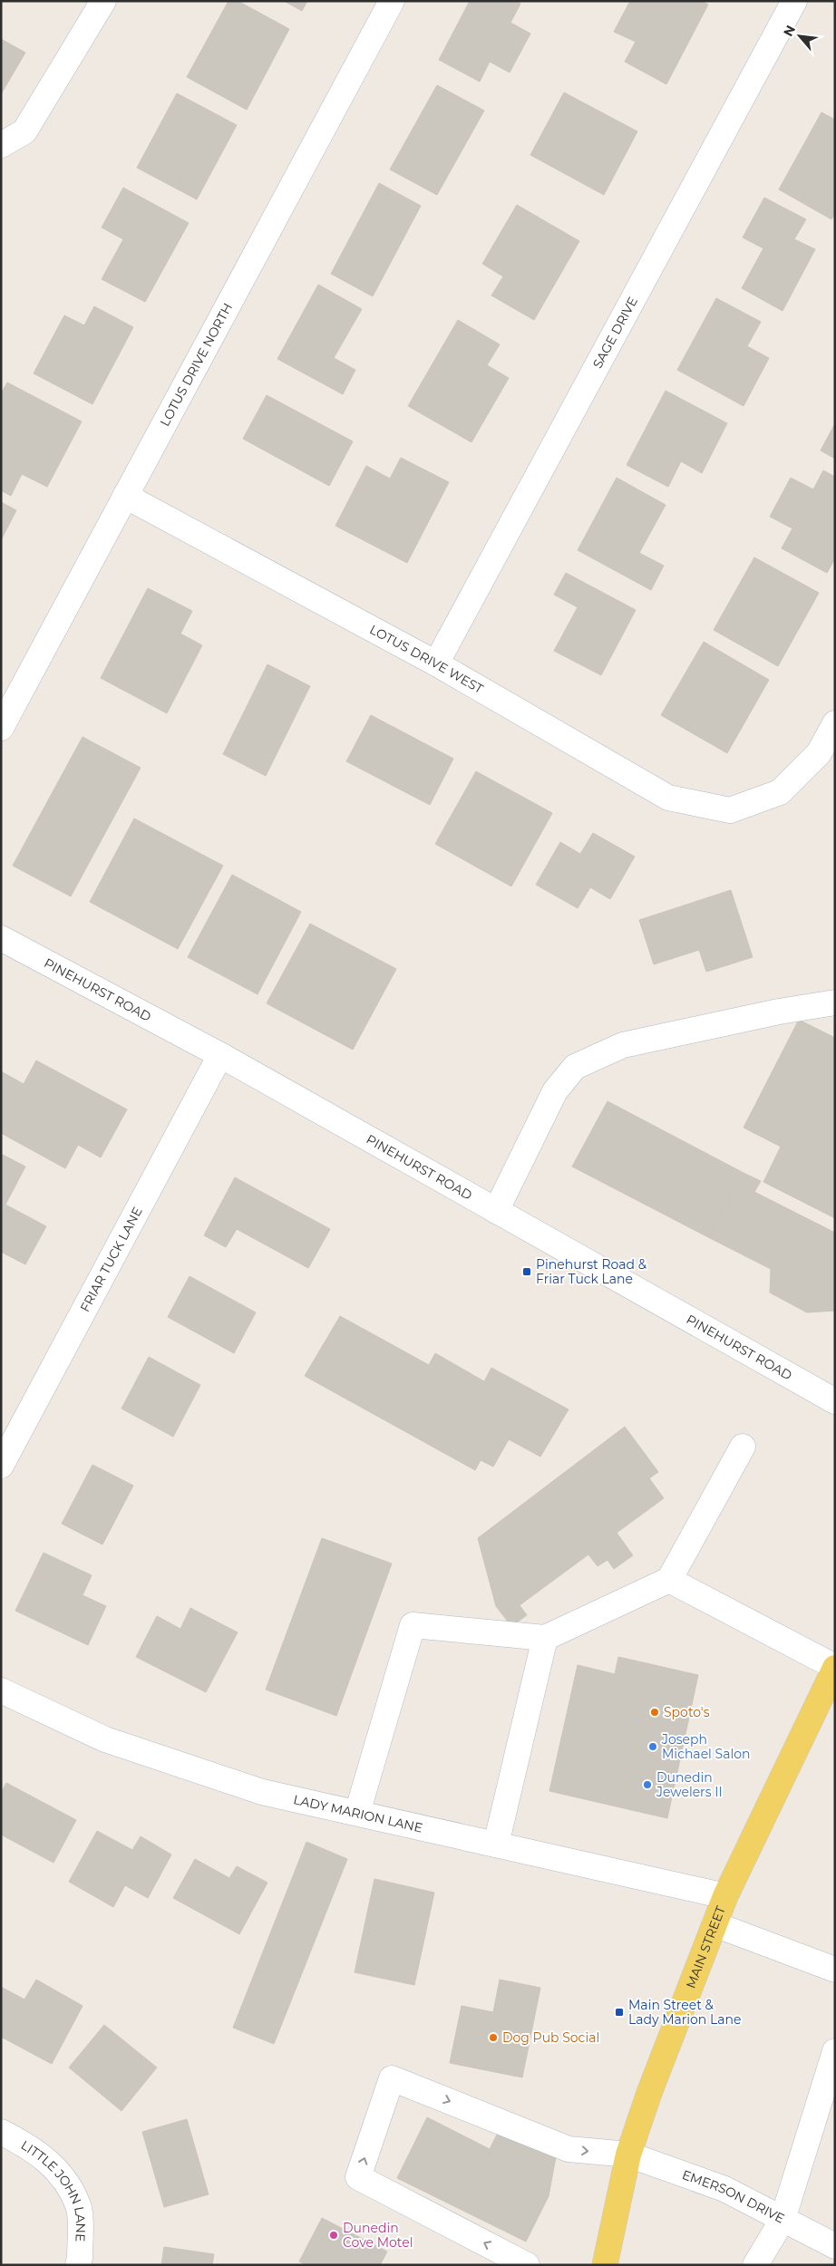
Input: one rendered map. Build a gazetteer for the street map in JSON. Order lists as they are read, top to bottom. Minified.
{"streets":{"main road":["MAIN STREET"],"street":["SAGE DRIVE","LOTUS DRIVE NORTH","LOTUS DRIVE WEST","PINEHURST ROAD","FRIAR TUCK LANE","LADY MARION LANE","LITTLE JOHN LANE","EMERSON DRIVE"]},"crossings":[["SAGE DRIVE","LOTUS DRIVE WEST"],["LOTUS DRIVE NORTH","LOTUS DRIVE WEST"],["PINEHURST ROAD","FRIAR TUCK LANE"],["LADY MARION LANE","MAIN STREET"],["MAIN STREET","EMERSON DRIVE"]],"places":{"transit":["Pinehurst Road & Friar Tuck Lane","Main Street & Lady Marion Lane"],"other":["Spoto's","Joseph Michael Salon","Dunedin Jewelers II","Dog Pub Social","Dunedin Cove Motel"]},"north":"top left"}
